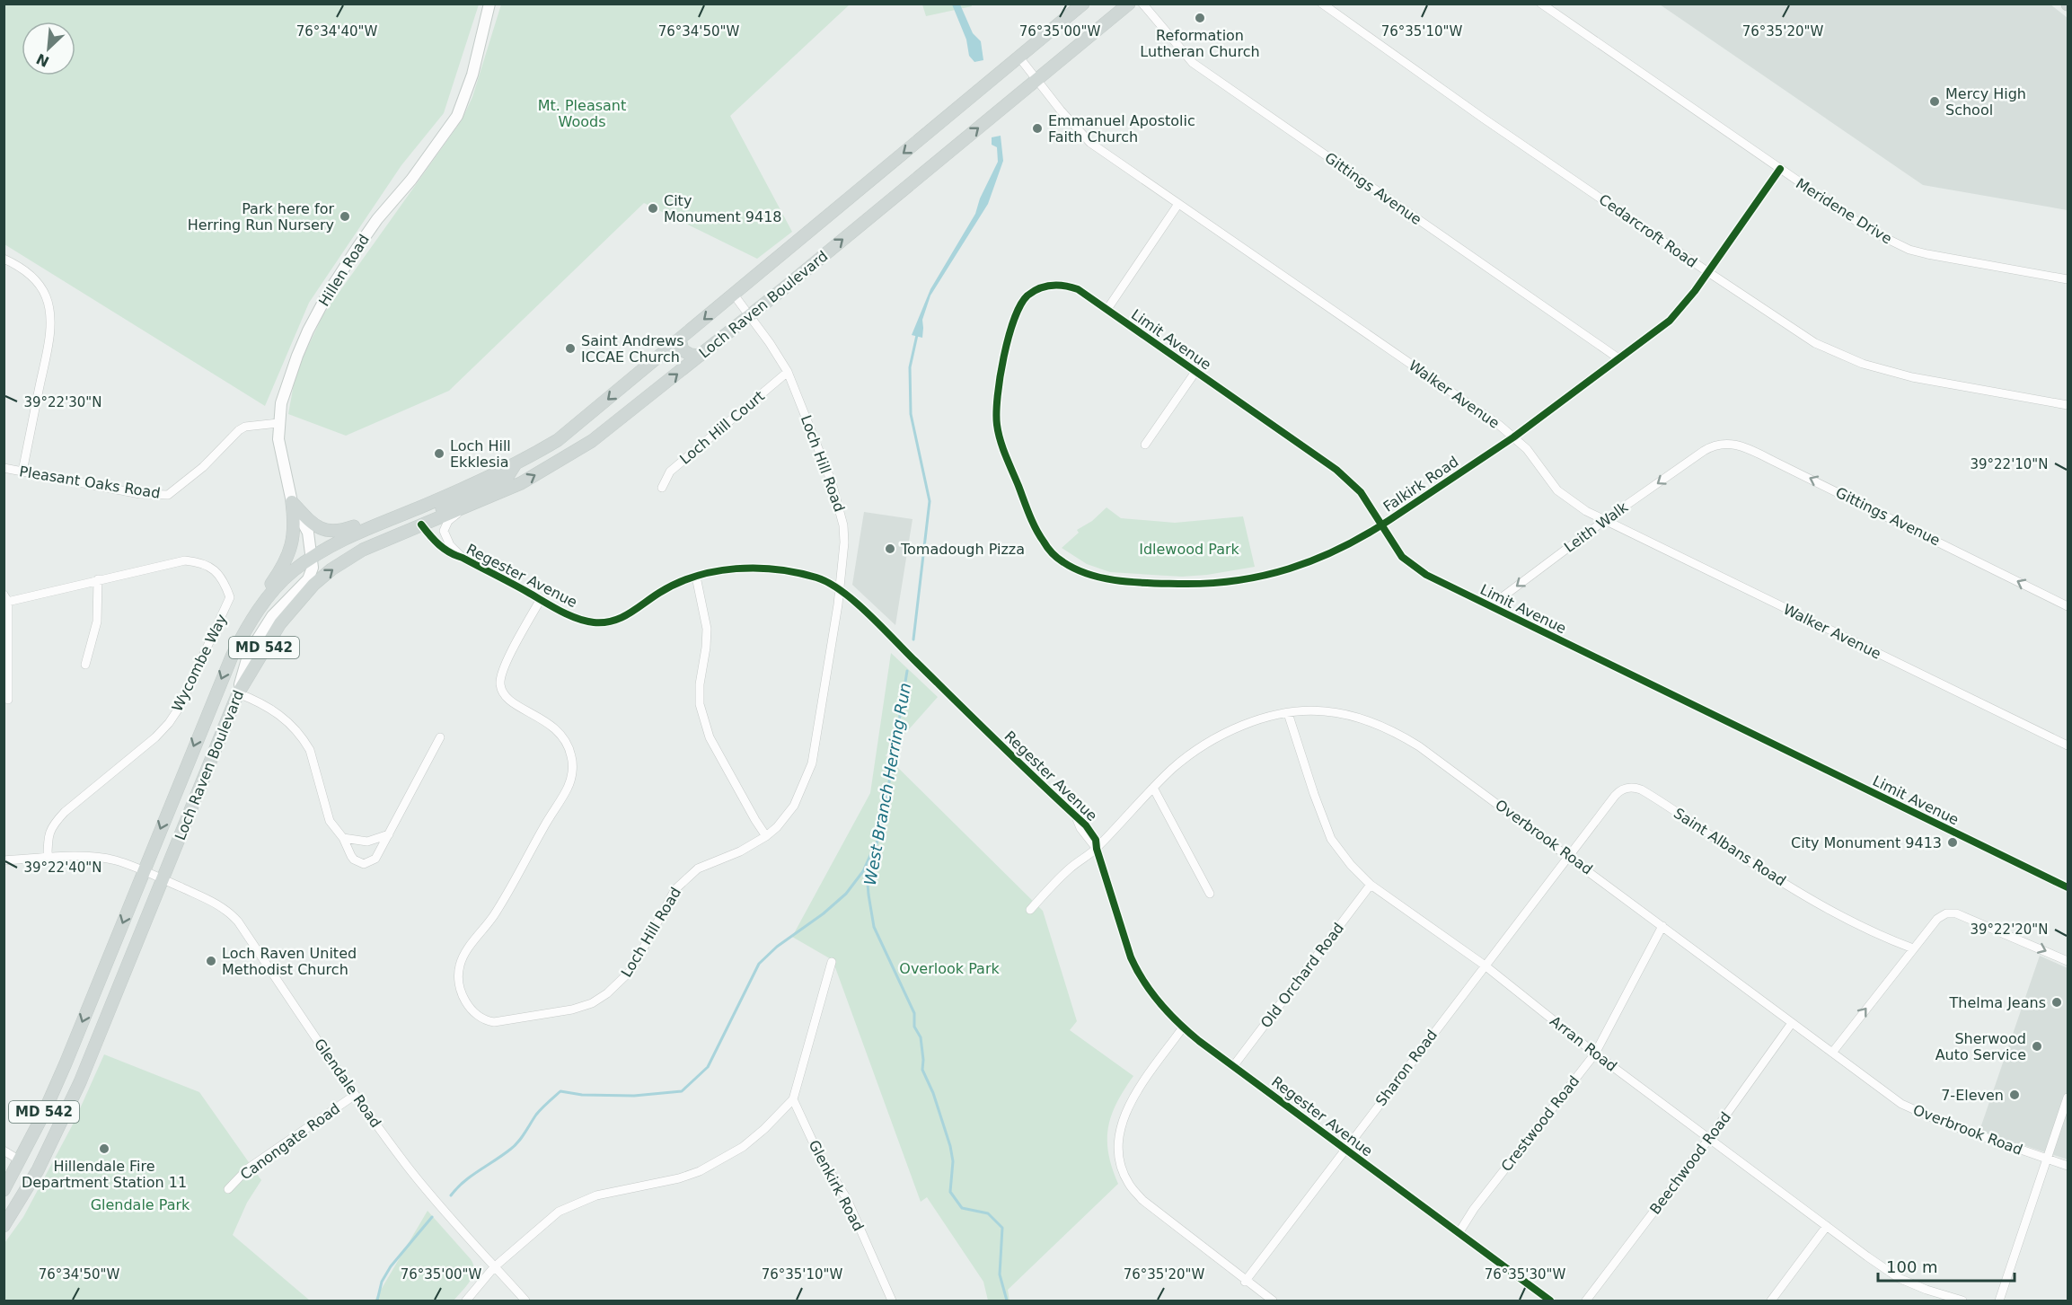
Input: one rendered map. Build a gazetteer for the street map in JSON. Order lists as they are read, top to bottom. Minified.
{"streets":{"main road":["Loch Raven Boulevard","MD 542"],"street":["Gittings Avenue","Meridene Drive","Cedarcroft Road","Hillen Road","Limit Avenue","Walker Avenue","Loch Hill Court","Loch Hill Road","Pleasant Oaks Road","Falkirk Road","Leith Walk","Regester Avenue","Wycombe Way","Overbrook Road","Saint Albans Road","Old Orchard Road","Arran Road","Sharon Road","Glendale Road","Crestwood Road","Canongate Road","Beechwood Road","Glenkirk Road"]},"crossings":[["Gittings Avenue","Falkirk Road"],["Gittings Avenue","Leith Walk"],["Meridene Drive","Falkirk Road"],["Cedarcroft Road","Falkirk Road"],["Hillen Road","Loch Raven Boulevard"],["Hillen Road","Pleasant Oaks Road"],["Loch Raven Boulevard","Walker Avenue"],["Loch Raven Boulevard","Loch Hill Road"],["Loch Raven Boulevard","Regester Avenue"],["Loch Raven Boulevard","Glendale Road"],["Limit Avenue","Falkirk Road"],["Limit Avenue","Leith Walk"],["Walker Avenue","Falkirk Road"],["Walker Avenue","Leith Walk"],["Loch Hill Court","Loch Hill Road"],["Loch Hill Road","Regester Avenue"],["Regester Avenue","Overbrook Road"],["Regester Avenue","Old Orchard Road"],["Regester Avenue","Sharon Road"],["Regester Avenue","Crestwood Road"],["Wycombe Way","Glendale Road"],["Overbrook Road","Saint Albans Road"],["Overbrook Road","Arran Road"],["Overbrook Road","Sharon Road"],["Overbrook Road","Crestwood Road"],["Overbrook Road","Beechwood Road"],["Saint Albans Road","Sharon Road"],["Old Orchard Road","Arran Road"],["Arran Road","Sharon Road"],["Arran Road","Crestwood Road"],["Arran Road","Beechwood Road"],["Glendale Road","Canongate Road"]],"one_way":["Gittings Avenue","Leith Walk"],"water":["West Branch Herring Run"],"parks":["Mt. Pleasant Woods","Idlewood Park","Overlook Park","Glendale Park"],"places":["Reformation Lutheran Church","Mercy High School","Emmanuel Apostolic Faith Church","City Monument 9418","Park here for Herring Run Nursery","Saint Andrews ICCAE Church","Loch Hill Ekklesia","Tomadough Pizza","City Monument 9413","Loch Raven United Methodist Church","Thelma Jeans","Sherwood Auto Service","7-Eleven","Hillendale Fire Department Station 11"],"scale_bar":"100 m","north":"bottom left","coordinates":["76°34'40\"W","76°34'50\"W","76°35'00\"W","76°35'10\"W","76°35'20\"W","39°22'30\"N","39°22'10\"N","39°22'40\"N","39°22'20\"N","76°35'30\"W"]}
